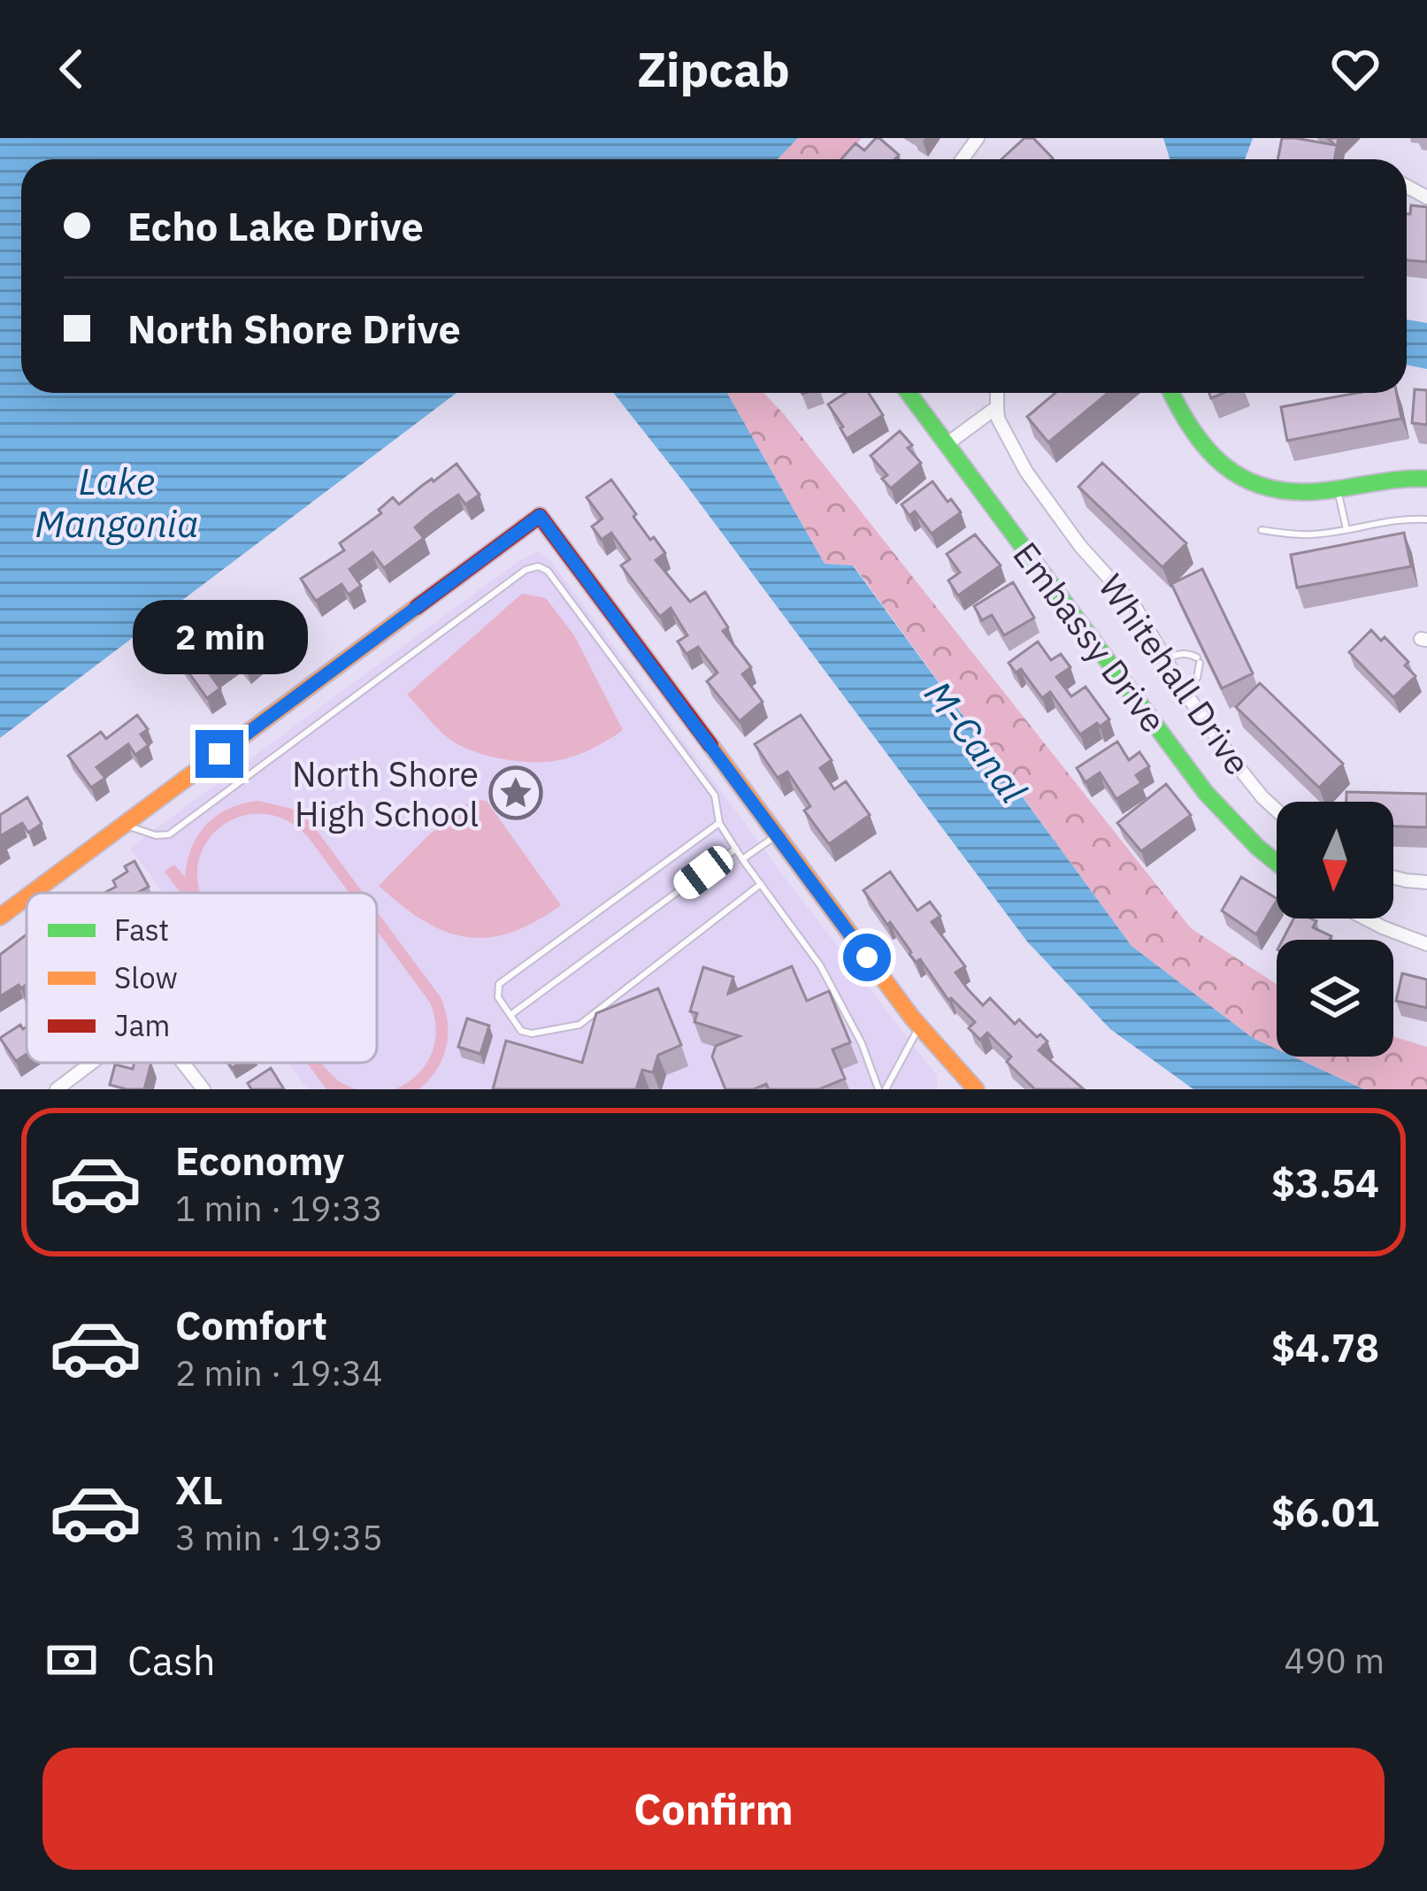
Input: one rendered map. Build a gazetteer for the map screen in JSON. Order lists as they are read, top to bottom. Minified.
{"streets":{"street":["Embassy Drive","Whitehall Drive"]},"water":["Lake Mangonia","M-Canal"],"places":{"place":["North Shore High School"]},"legend":["Fast","Slow","Jam"],"north":"bottom","page":{"header":"Zipcab","banner":["Echo Lake Drive","North Shore Drive"],"bubble":"2 min","list":[{"name":"Economy","note":"1 min · 19:33","value":"$3.54"},{"name":"Comfort","note":"2 min · 19:34","value":"$4.78"},{"name":"XL","note":"3 min · 19:35","value":"$6.01"}],"pay":["Cash","490 m"],"buttons":"Confirm"}}
